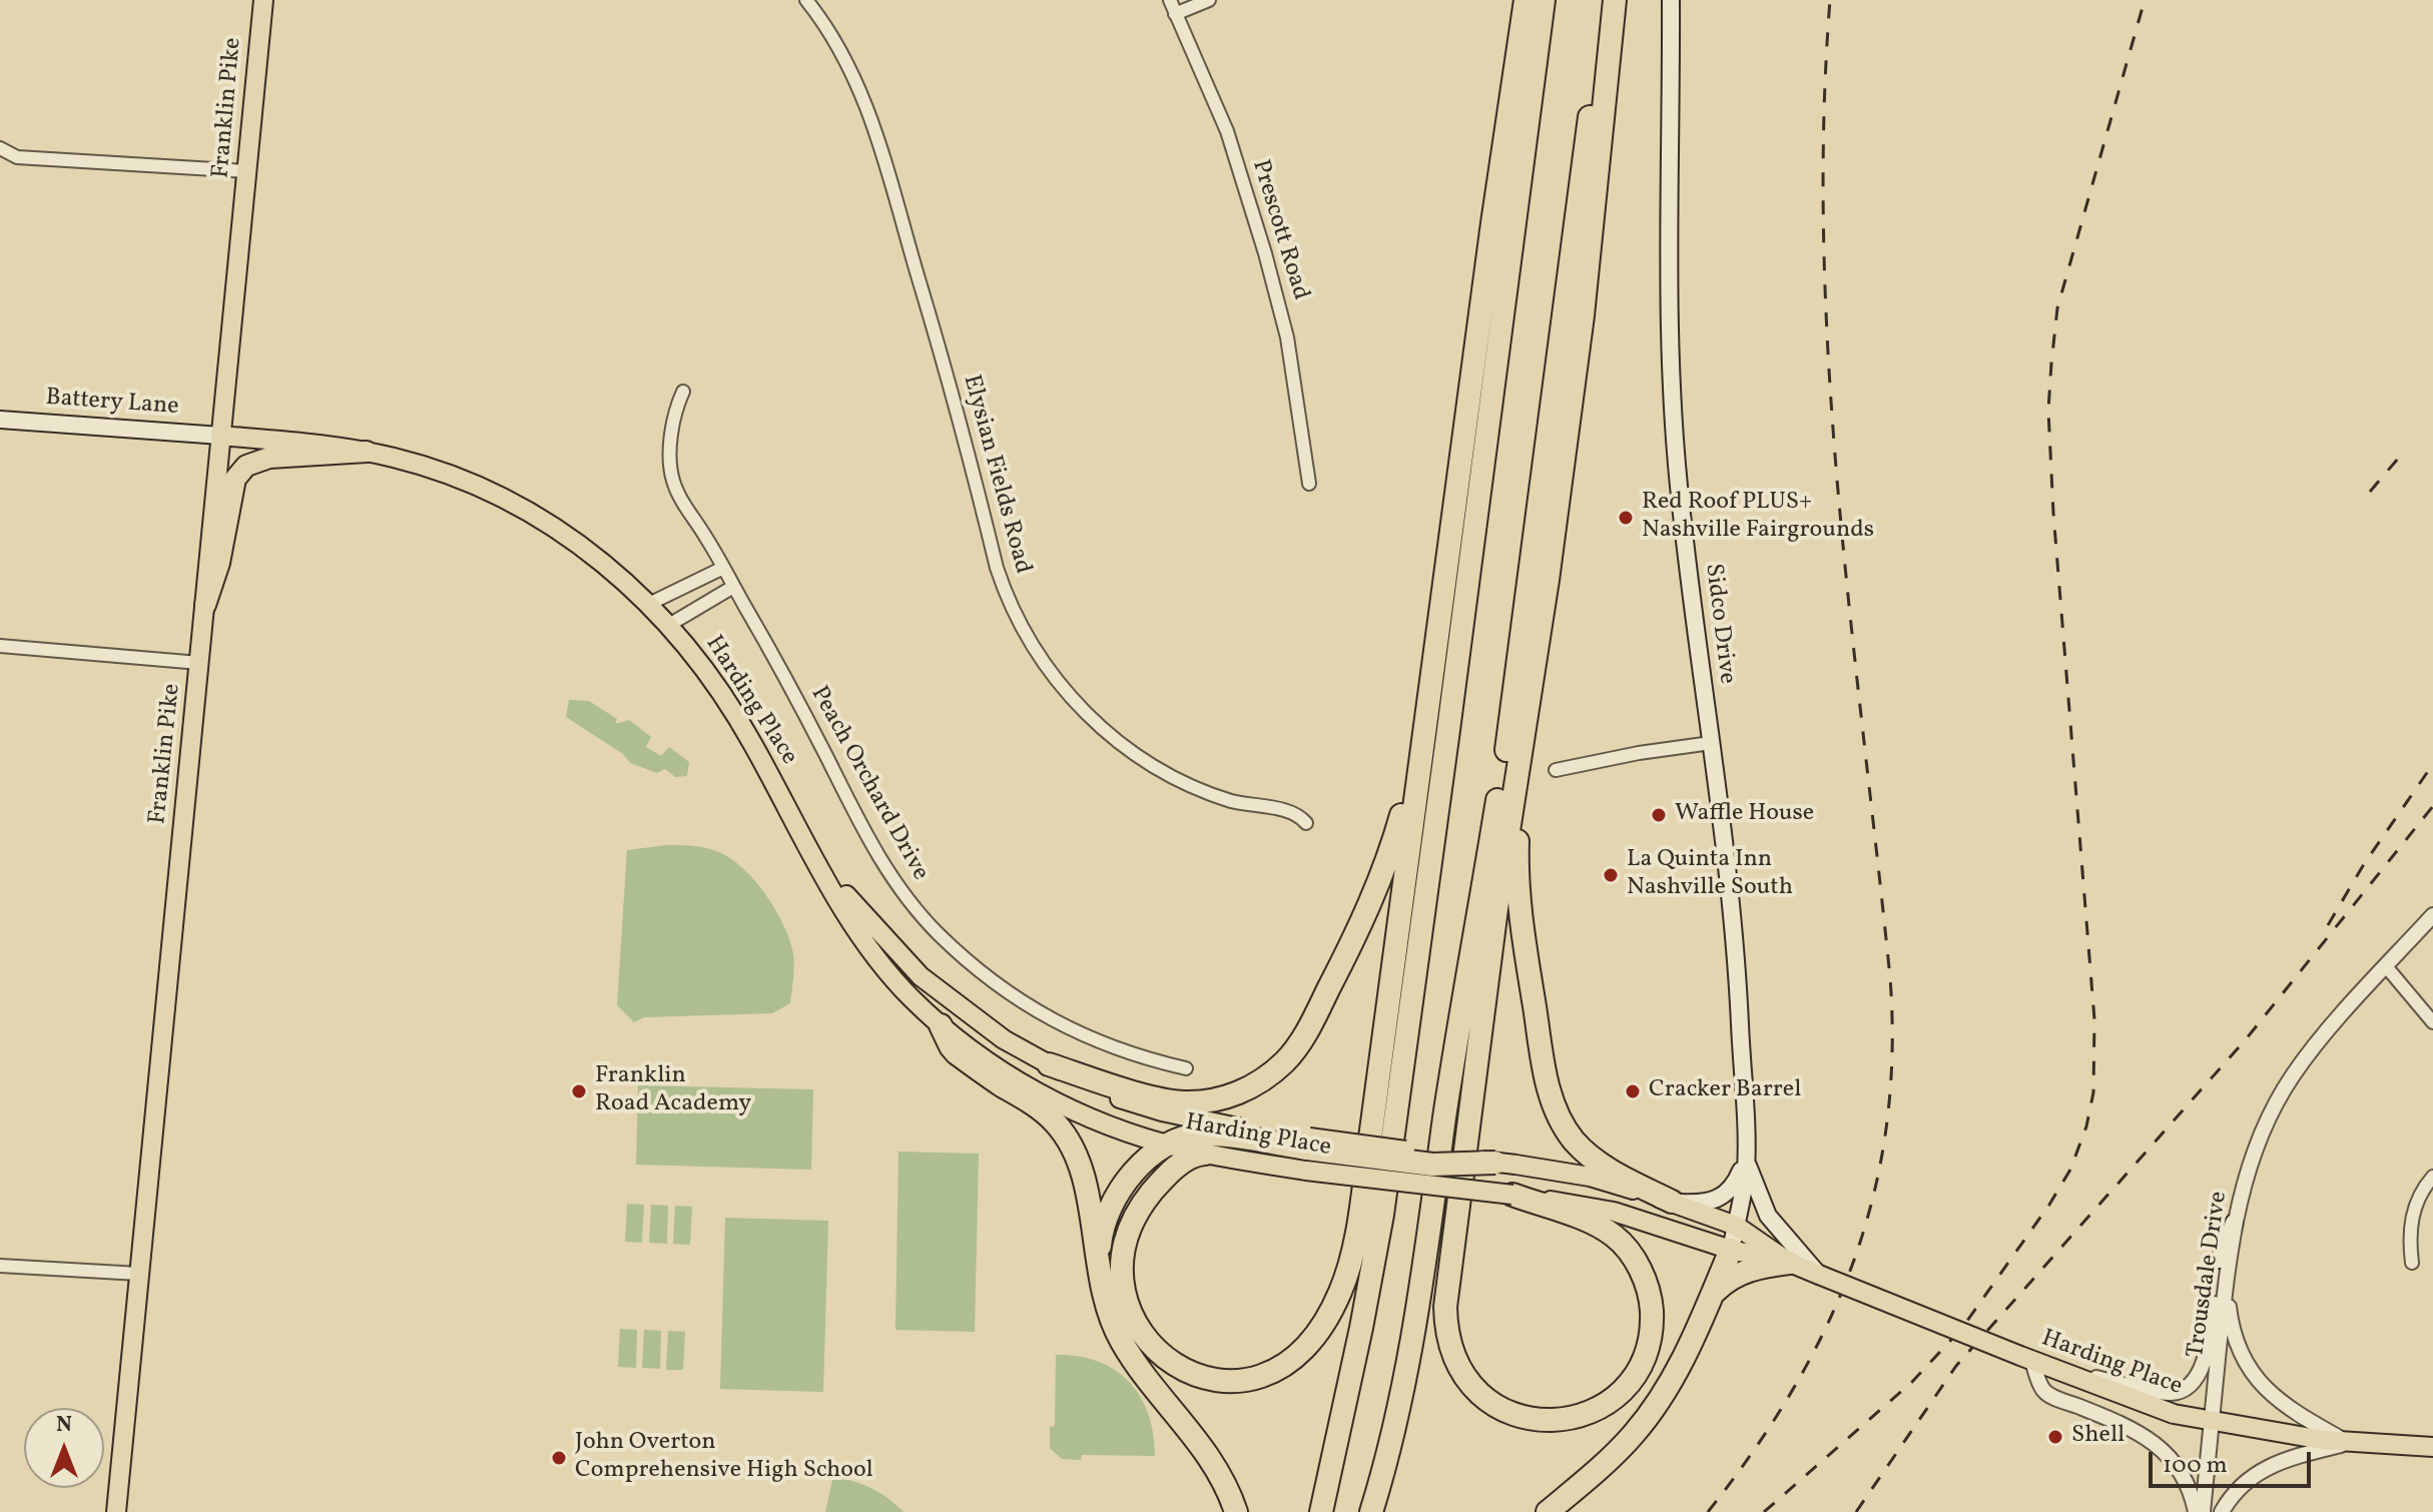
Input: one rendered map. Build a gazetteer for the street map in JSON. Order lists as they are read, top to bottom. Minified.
{"streets":{"main road":["Franklin Pike","Battery Lane","Sidco Drive","Harding Place"],"street":["Prescott Road","Elysian Fields Road","Peach Orchard Drive","Trousdale Drive"]},"crossings":[["Franklin Pike","Battery Lane"],["Franklin Pike","Harding Place"],["Battery Lane","Harding Place"],["Sidco Drive","Harding Place"],["Harding Place","Trousdale Drive"]],"places":["Red Roof PLUS+ Nashville Fairgrounds","Waffle House","La Quinta Inn Nashville South","Franklin Road Academy","Cracker Barrel","Shell","John Overton Comprehensive High School"],"scale_bar":"100 m","north":"top"}
